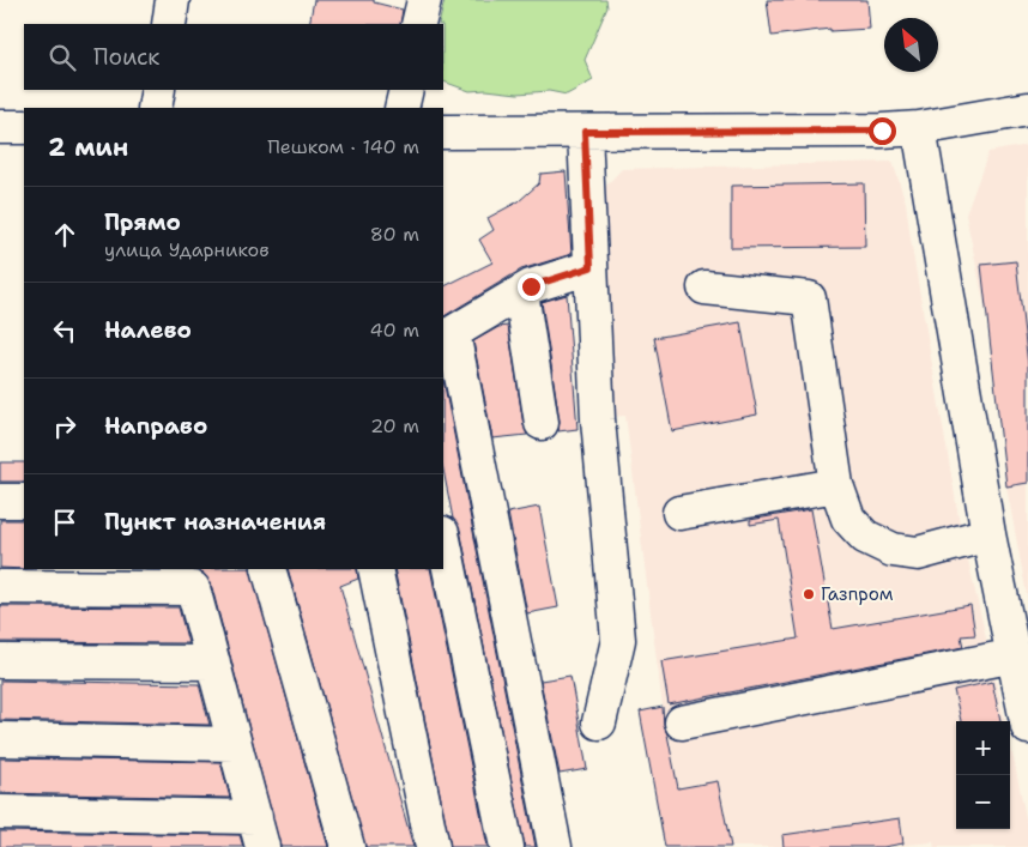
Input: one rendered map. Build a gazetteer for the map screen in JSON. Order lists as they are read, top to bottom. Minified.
{"places":["Газпром"],"north":"top left","page":{"search":"Поиск","heading":["2 мин","Пешком · 140 m"],"list":[["Прямо","улица Ударников","80 m"],["Налево","40 m"],["Направо","20 m"],"Пункт назначения"],"map_buttons":["+","−"]}}
